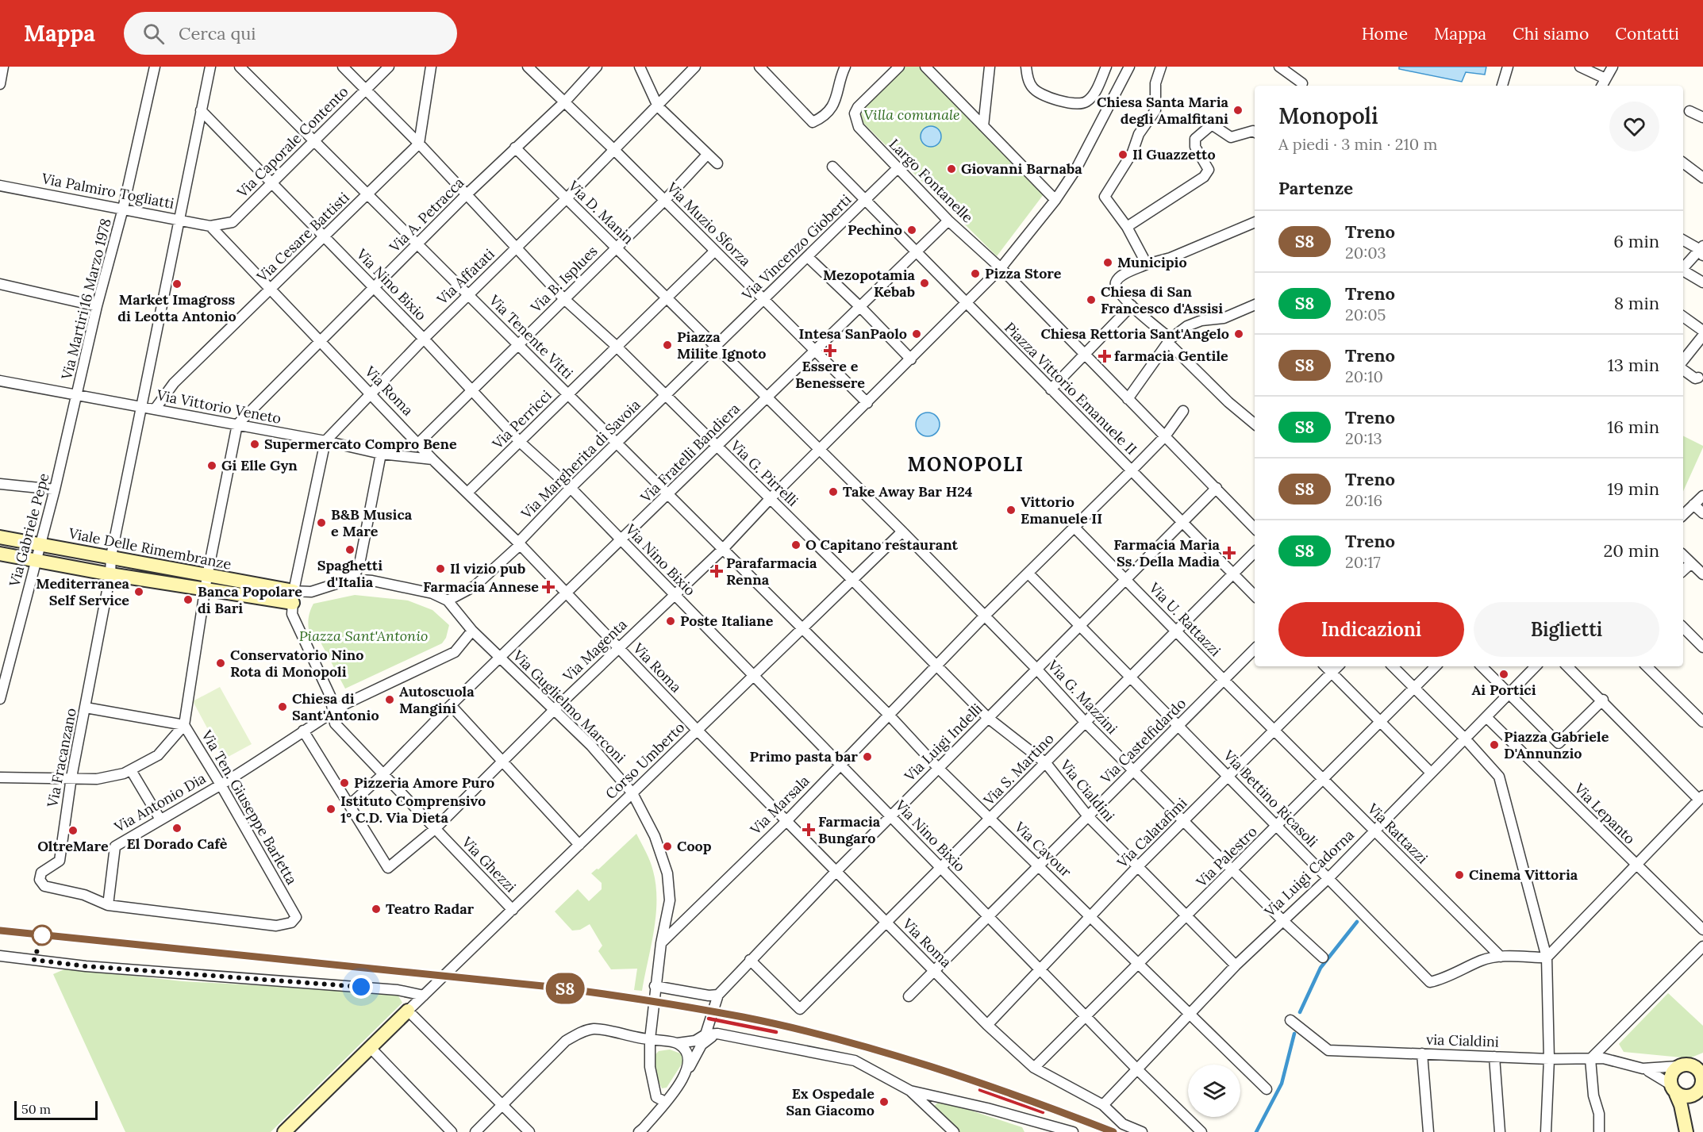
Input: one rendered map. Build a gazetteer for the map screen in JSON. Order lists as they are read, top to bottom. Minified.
{"streets":{"street":["Via Caporale Contento","Largo Fontanelle","Via Palmiro Togliatti","Via D. Manin","Via A. Petracca","Via Muzio Sforza","Via Cesare Battisti","Via Vincenzo Gioberti","Via Affatati","Via B. Isplues","Via Nino Bixio","Via Martiri 16 Marzo 1978","Via Tenente Vitti","Piazza Vittorio Emanuele II","Via Roma","Via Vittorio Veneto","Via Perricci","Via Fratelli Bandiera","Via Margherita di Savoia","Via G. Pirrelli","Via Gabriele Pepe","Viale Delle Rimembranze","Via U. Rattazzi","Via Magenta","Via G. Mazzini","Via Guglielmo Marconi","Via Castelfidardo","Via Luigi Indelli","Via Fracanzano","Corso Umberto","Via S. Martino","Via Cialdini","Via Bettino Ricasoli","Via Antonio Dia","Via Marsala","Via Ten. Giuseppe Barletta","Via Lepanto","Via Calatafimi","Via Rattazzi","Via Cavour","Via Palestro","Via Ghezzi","Via Luigi Cadorna","via Cialdini"]},"crossings":[["Via Caporale Contento","Via Palmiro Togliatti"],["Via Caporale Contento","Via Nino Bixio"],["Via Caporale Contento","Via Tenente Vitti"],["Via Caporale Contento","Via Roma"],["Via Caporale Contento","Via G. Pirrelli"],["Largo Fontanelle","Via Vincenzo Gioberti"],["Largo Fontanelle","Via Fratelli Bandiera"],["Largo Fontanelle","Via Luigi Indelli"],["Via Palmiro Togliatti","Via Martiri 16 Marzo 1978"],["Via Palmiro Togliatti","Via Roma"],["Via Palmiro Togliatti","Via Fracanzano"],["Via D. Manin","Via A. Petracca"],["Via D. Manin","Via Affatati"],["Via D. Manin","Via B. Isplues"],["Via A. Petracca","Via Muzio Sforza"],["Via A. Petracca","Via Nino Bixio"],["Via A. Petracca","Via Tenente Vitti"],["Via A. Petracca","Via Roma"],["Via A. Petracca","Via Vittorio Veneto"],["Via A. Petracca","Via G. Pirrelli"],["Via Muzio Sforza","Via Vincenzo Gioberti"],["Via Muzio Sforza","Via Affatati"],["Via Muzio Sforza","Via B. Isplues"],["Via Muzio Sforza","Via Fratelli Bandiera"],["Via Cesare Battisti","Via Nino Bixio"],["Via Cesare Battisti","Via Tenente Vitti"],["Via Cesare Battisti","Via Roma"],["Via Cesare Battisti","Via Vittorio Veneto"],["Via Cesare Battisti","Via G. Pirrelli"],["Via Vincenzo Gioberti","Piazza Vittorio Emanuele II"],["Via Affatati","Via Nino Bixio"],["Via Affatati","Via Tenente Vitti"],["Via Affatati","Via Roma"],["Via Affatati","Via Vittorio Veneto"],["Via Affatati","Via G. Pirrelli"],["Via B. Isplues","Via Nino Bixio"],["Via B. Isplues","Via Tenente Vitti"],["Via B. Isplues","Via Roma"],["Via B. Isplues","Via G. Pirrelli"],["Via Nino Bixio","Via Perricci"],["Via Nino Bixio","Via Fratelli Bandiera"],["Via Nino Bixio","Via Margherita di Savoia"],["Via Nino Bixio","Via Magenta"],["Via Nino Bixio","Via Castelfidardo"],["Via Nino Bixio","Via Luigi Indelli"],["Via Nino Bixio","Via Fracanzano"],["Via Nino Bixio","Corso Umberto"],["Via Nino Bixio","Via S. Martino"],["Via Nino Bixio","Via Marsala"],["Via Nino Bixio","Via Calatafimi"],["Via Nino Bixio","Via Palestro"],["Via Nino Bixio","Via Luigi Cadorna"],["Via Martiri 16 Marzo 1978","Via Vittorio Veneto"],["Via Martiri 16 Marzo 1978","Via Gabriele Pepe"],["Via Tenente Vitti","Via Perricci"],["Via Tenente Vitti","Via Fratelli Bandiera"],["Via Tenente Vitti","Via Margherita di Savoia"],["Via Tenente Vitti","Via Magenta"],["Via Tenente Vitti","Corso Umberto"],["Via Tenente Vitti","Via Cavour"],["Piazza Vittorio Emanuele II","Via Fratelli Bandiera"],["Piazza Vittorio Emanuele II","Via U. Rattazzi"],["Piazza Vittorio Emanuele II","Via G. Mazzini"],["Piazza Vittorio Emanuele II","Via Bettino Ricasoli"],["Piazza Vittorio Emanuele II","Via Marsala"],["Via Roma","Via Vittorio Veneto"],["Via Roma","Via Perricci"],["Via Roma","Via Fratelli Bandiera"],["Via Roma","Via Margherita di Savoia"],["Via Roma","Via Magenta"],["Via Roma","Via Castelfidardo"],["Via Roma","Via Luigi Indelli"],["Via Roma","Corso Umberto"],["Via Roma","Via S. Martino"],["Via Roma","Via Marsala"],["Via Roma","Via Calatafimi"],["Via Roma","Via Palestro"],["Via Roma","Via Luigi Cadorna"],["Via Vittorio Veneto","Via Gabriele Pepe"],["Via Vittorio Veneto","Via Fracanzano"],["Via Perricci","Via G. Pirrelli"],["Via Fratelli Bandiera","Via G. Pirrelli"],["Via Fratelli Bandiera","Via Magenta"],["Via Fratelli Bandiera","Via Guglielmo Marconi"],["Via Fratelli Bandiera","Via Ghezzi"],["Via Margherita di Savoia","Via G. Pirrelli"],["Via G. Pirrelli","Via Magenta"],["Via G. Pirrelli","Corso Umberto"],["Via G. Pirrelli","Via Cialdini"],["Via Gabriele Pepe","Viale Delle Rimembranze"],["Viale Delle Rimembranze","Via Fracanzano"],["Viale Delle Rimembranze","Via Ghezzi"],["Via U. Rattazzi","Via Castelfidardo"],["Via U. Rattazzi","Via Luigi Indelli"],["Via U. Rattazzi","Via S. Martino"],["Via U. Rattazzi","Via Calatafimi"],["Via U. Rattazzi","Via Rattazzi"],["Via Magenta","Via Guglielmo Marconi"],["Via Magenta","Via Ghezzi"],["Via G. Mazzini","Via Castelfidardo"],["Via G. Mazzini","Via Luigi Indelli"],["Via G. Mazzini","Via S. Martino"],["Via G. Mazzini","Via Marsala"],["Via G. Mazzini","Via Calatafimi"],["Via G. Mazzini","Via Palestro"],["Via G. Mazzini","Via Luigi Cadorna"],["Via Guglielmo Marconi","Corso Umberto"],["Via Guglielmo Marconi","Via Antonio Dia"],["Via Guglielmo Marconi","Via Marsala"],["Via Castelfidardo","Via Cialdini"],["Via Castelfidardo","Via Bettino Ricasoli"],["Via Castelfidardo","Via Cavour"],["Via Luigi Indelli","Via S. Martino"],["Via Luigi Indelli","Via Cialdini"],["Via Luigi Indelli","Via Bettino Ricasoli"],["Via Luigi Indelli","Via Cavour"],["Via Fracanzano","Via Antonio Dia"],["Via Fracanzano","Via Ten. Giuseppe Barletta"],["Corso Umberto","Via Cialdini"],["Corso Umberto","Via Cavour"],["Corso Umberto","Via Ghezzi"],["Via S. Martino","Via Cialdini"],["Via S. Martino","Via Bettino Ricasoli"],["Via S. Martino","Via Cavour"],["Via Cialdini","Via Marsala"],["Via Cialdini","Via Calatafimi"],["Via Cialdini","Via Palestro"],["Via Cialdini","Via Luigi Cadorna"],["Via Bettino Ricasoli","Via Calatafimi"],["Via Bettino Ricasoli","Via Rattazzi"],["Via Bettino Ricasoli","Via Palestro"],["Via Bettino Ricasoli","Via Luigi Cadorna"],["Via Antonio Dia","Via Ten. Giuseppe Barletta"],["Via Antonio Dia","Via Ghezzi"],["Via Marsala","Via Cavour"],["Via Lepanto","Via Luigi Cadorna"],["Via Calatafimi","Via Rattazzi"],["Via Calatafimi","Via Cavour"],["Via Rattazzi","Via Palestro"],["Via Rattazzi","Via Luigi Cadorna"],["Via Cavour","Via Palestro"],["Via Cavour","Via Luigi Cadorna"]],"districts":["MONOPOLI"],"parks":["Villa comunale","Piazza Sant'Antonio"],"places":{"other":["Chiesa Santa Maria degli Amalfitani","Il Guazzetto","Giovanni Barnaba","Pechino","Municipio","Pizza Store","Mezopotamia Kebab","Market Imagross di Leotta Antonio","Chiesa di San Francesco d'Assisi","Intesa SanPaolo","Chiesa Rettoria Sant'Angelo","Piazza Milite Ignoto","Supermercato Compro Bene","Gi Elle Gyn","Take Away Bar H24","Vittorio Emanuele II","B&B Musica e Mare","O Capitano restaurant","Spaghetti d'Italia","Il vizio pub","Mediterranea Self Service","Banca Popolare di Bari","Poste Italiane","Conservatorio Nino Rota di Monopoli","Ai Portici","Autoscuola Mangini","Chiesa di Sant'Antonio","Piazza Gabriele D'Annunzio","Primo pasta bar","Pizzeria Amore Puro","Istituto Comprensivo 1° C.D. Via Dieta","El Dorado Cafè","OltreMare","Coop","Cinema Vittoria","Teatro Radar","Ex Ospedale San Giacomo"],"health":["Essere e Benessere","farmacia Gentile","Farmacia Maria Ss. Della Madia","Parafarmacia Renna","Farmacia Annese","Farmacia Bungaro"]},"scale_bar":"50 m","page":{"header":"Mappa","search":"Cerca qui","nav":["Home","Mappa","Chi siamo","Contatti"],"on_map":"S8","heading":[["Monopoli","A piedi · 3 min · 210 m"],"Partenze"],"list":[{"mark":"S8","name":"Treno","note":"20:03","value":"6 min"},{"mark":"S8","name":"Treno","note":"20:05","value":"8 min"},{"mark":"S8","name":"Treno","note":"20:10","value":"13 min"},{"mark":"S8","name":"Treno","note":"20:13","value":"16 min"},{"mark":"S8","name":"Treno","note":"20:16","value":"19 min"},{"mark":"S8","name":"Treno","note":"20:17","value":"20 min"}],"buttons":["Indicazioni","Biglietti"],"scale":"50 m"}}
